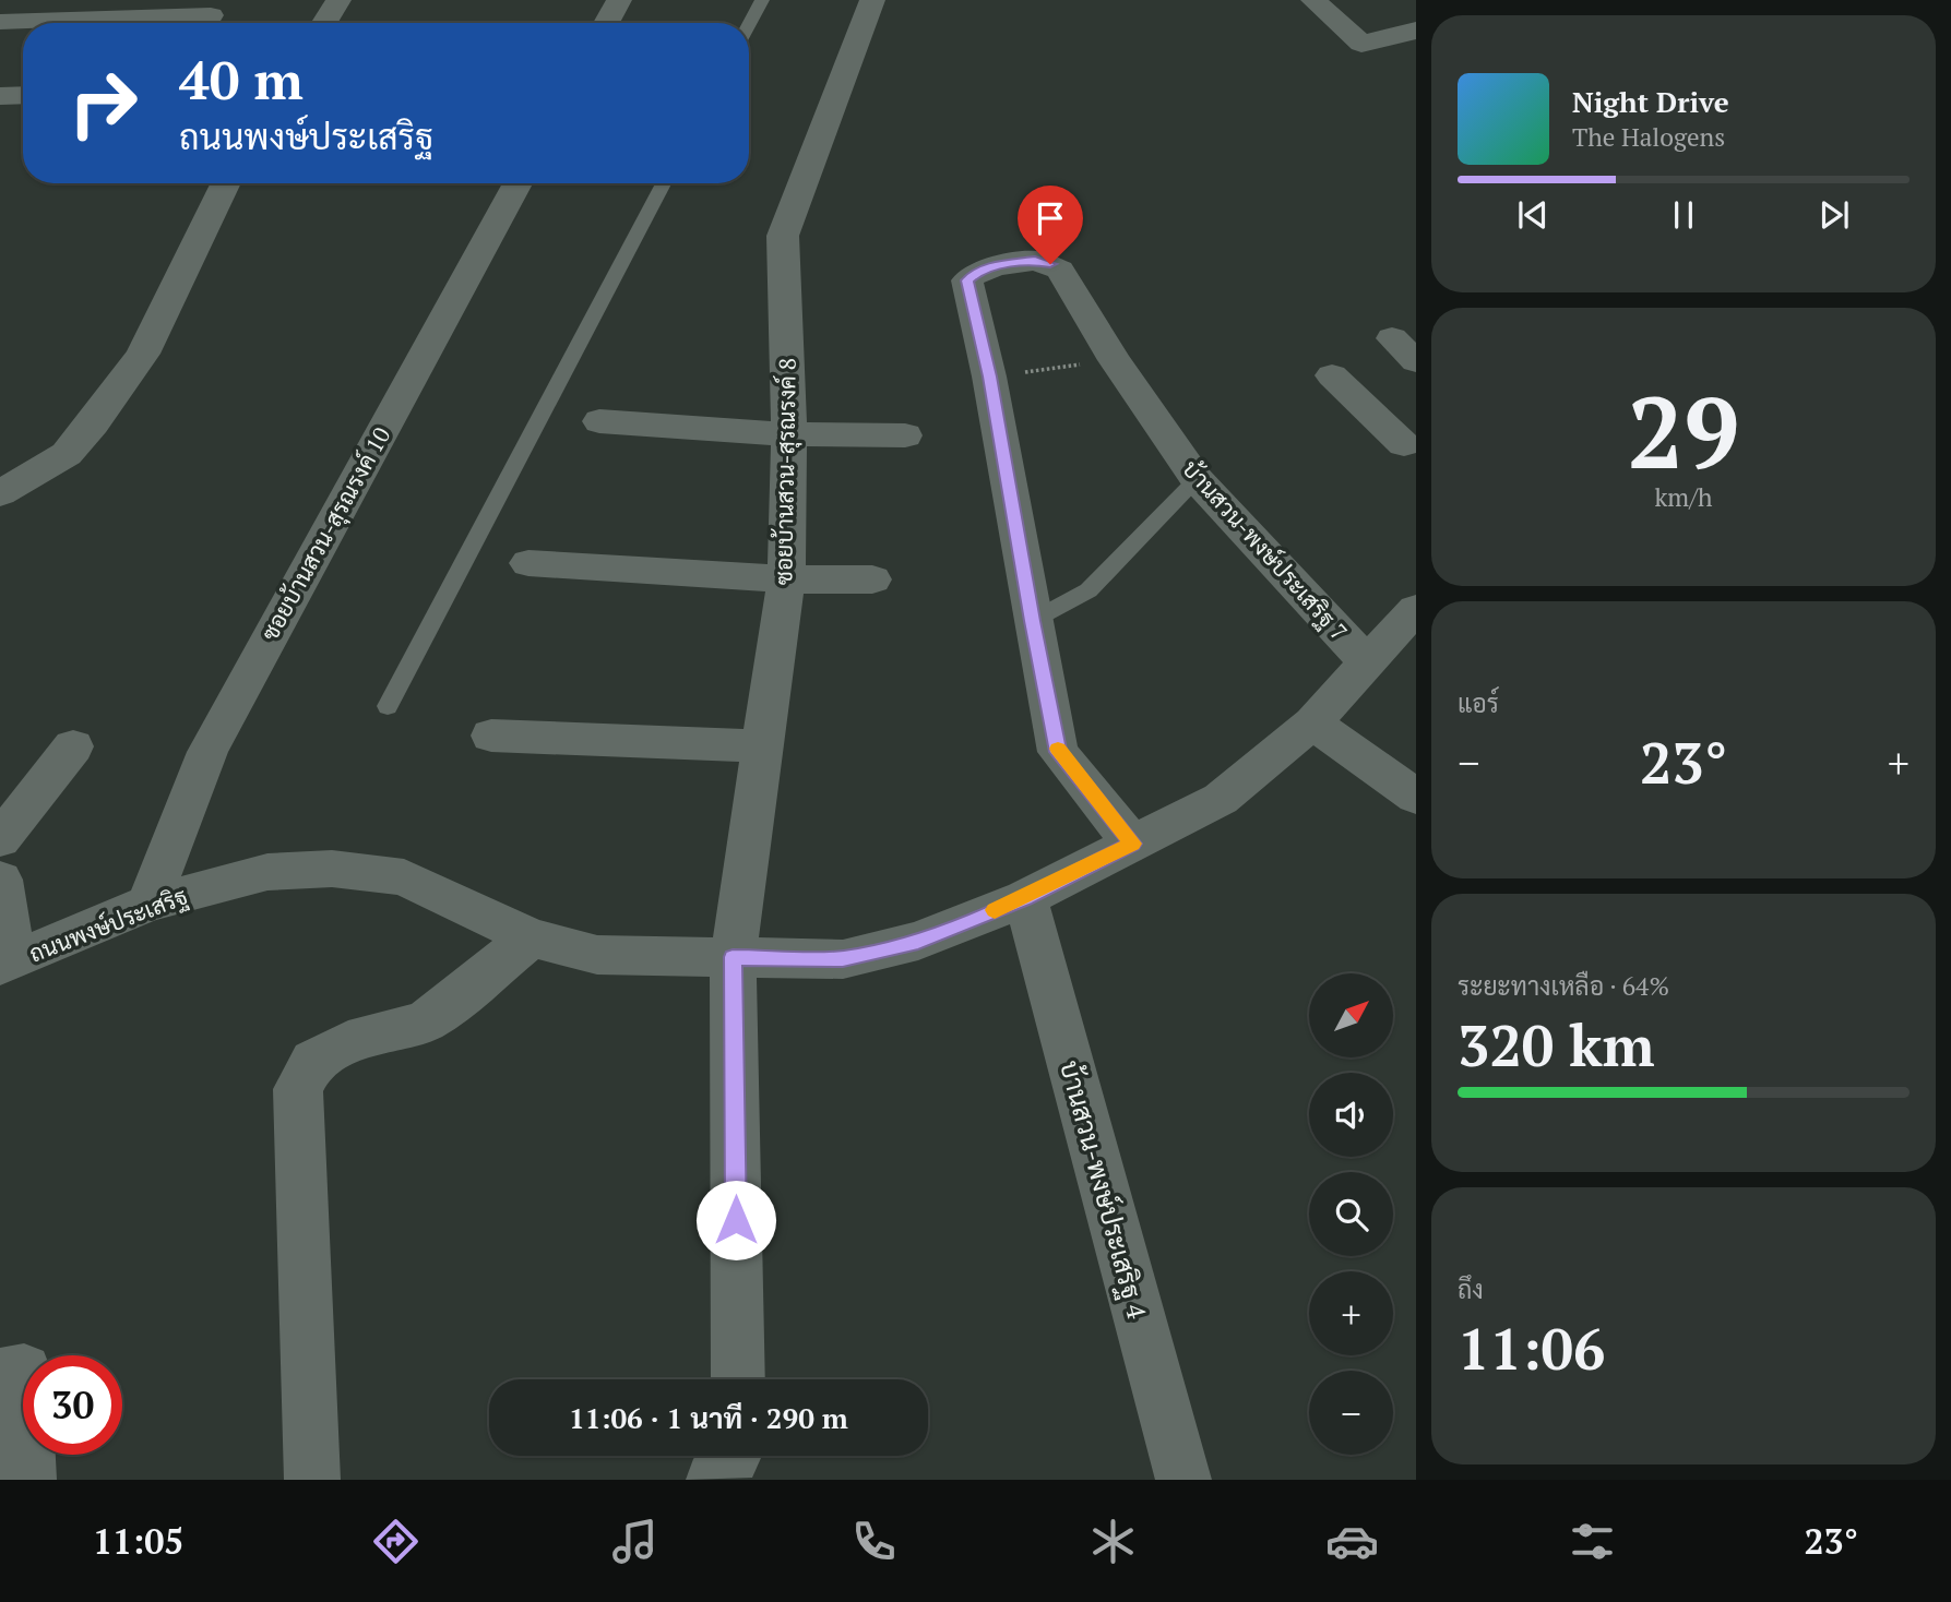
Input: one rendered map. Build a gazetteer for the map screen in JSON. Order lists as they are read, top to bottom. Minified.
{"streets":{"street":["ซอยบ้านสวน-สุรณรงค์ 8","ซอยบ้านสวน-สุรณรงค์ 10","บ้านสวน-พงษ์ประเสริฐ 7","ถนนพงษ์ประเสริฐ","บ้านสวน-พงษ์ประเสริฐ 4"]},"crossings":[["ซอยบ้านสวน-สุรณรงค์ 8","ถนนพงษ์ประเสริฐ"],["ซอยบ้านสวน-สุรณรงค์ 10","ถนนพงษ์ประเสริฐ"],["บ้านสวน-พงษ์ประเสริฐ 7","ถนนพงษ์ประเสริฐ"],["ถนนพงษ์ประเสริฐ","บ้านสวน-พงษ์ประเสริฐ 4"]],"north":"top right","page":{"turn":["40 m","ถนนพงษ์ประเสริฐ"],"song":["Night Drive","The Halogens"],"tile":[["29","km/h"],"แอร์",["ระยะทางเหลือ · 64%","320 km"],["ถึง","11:06"]],"heat":["−","23°","+"],"map_buttons":["+","−"],"limit":"30","trip":"11:06 · 1 นาที · 290 m","tabs":["11:05","23°"]}}
